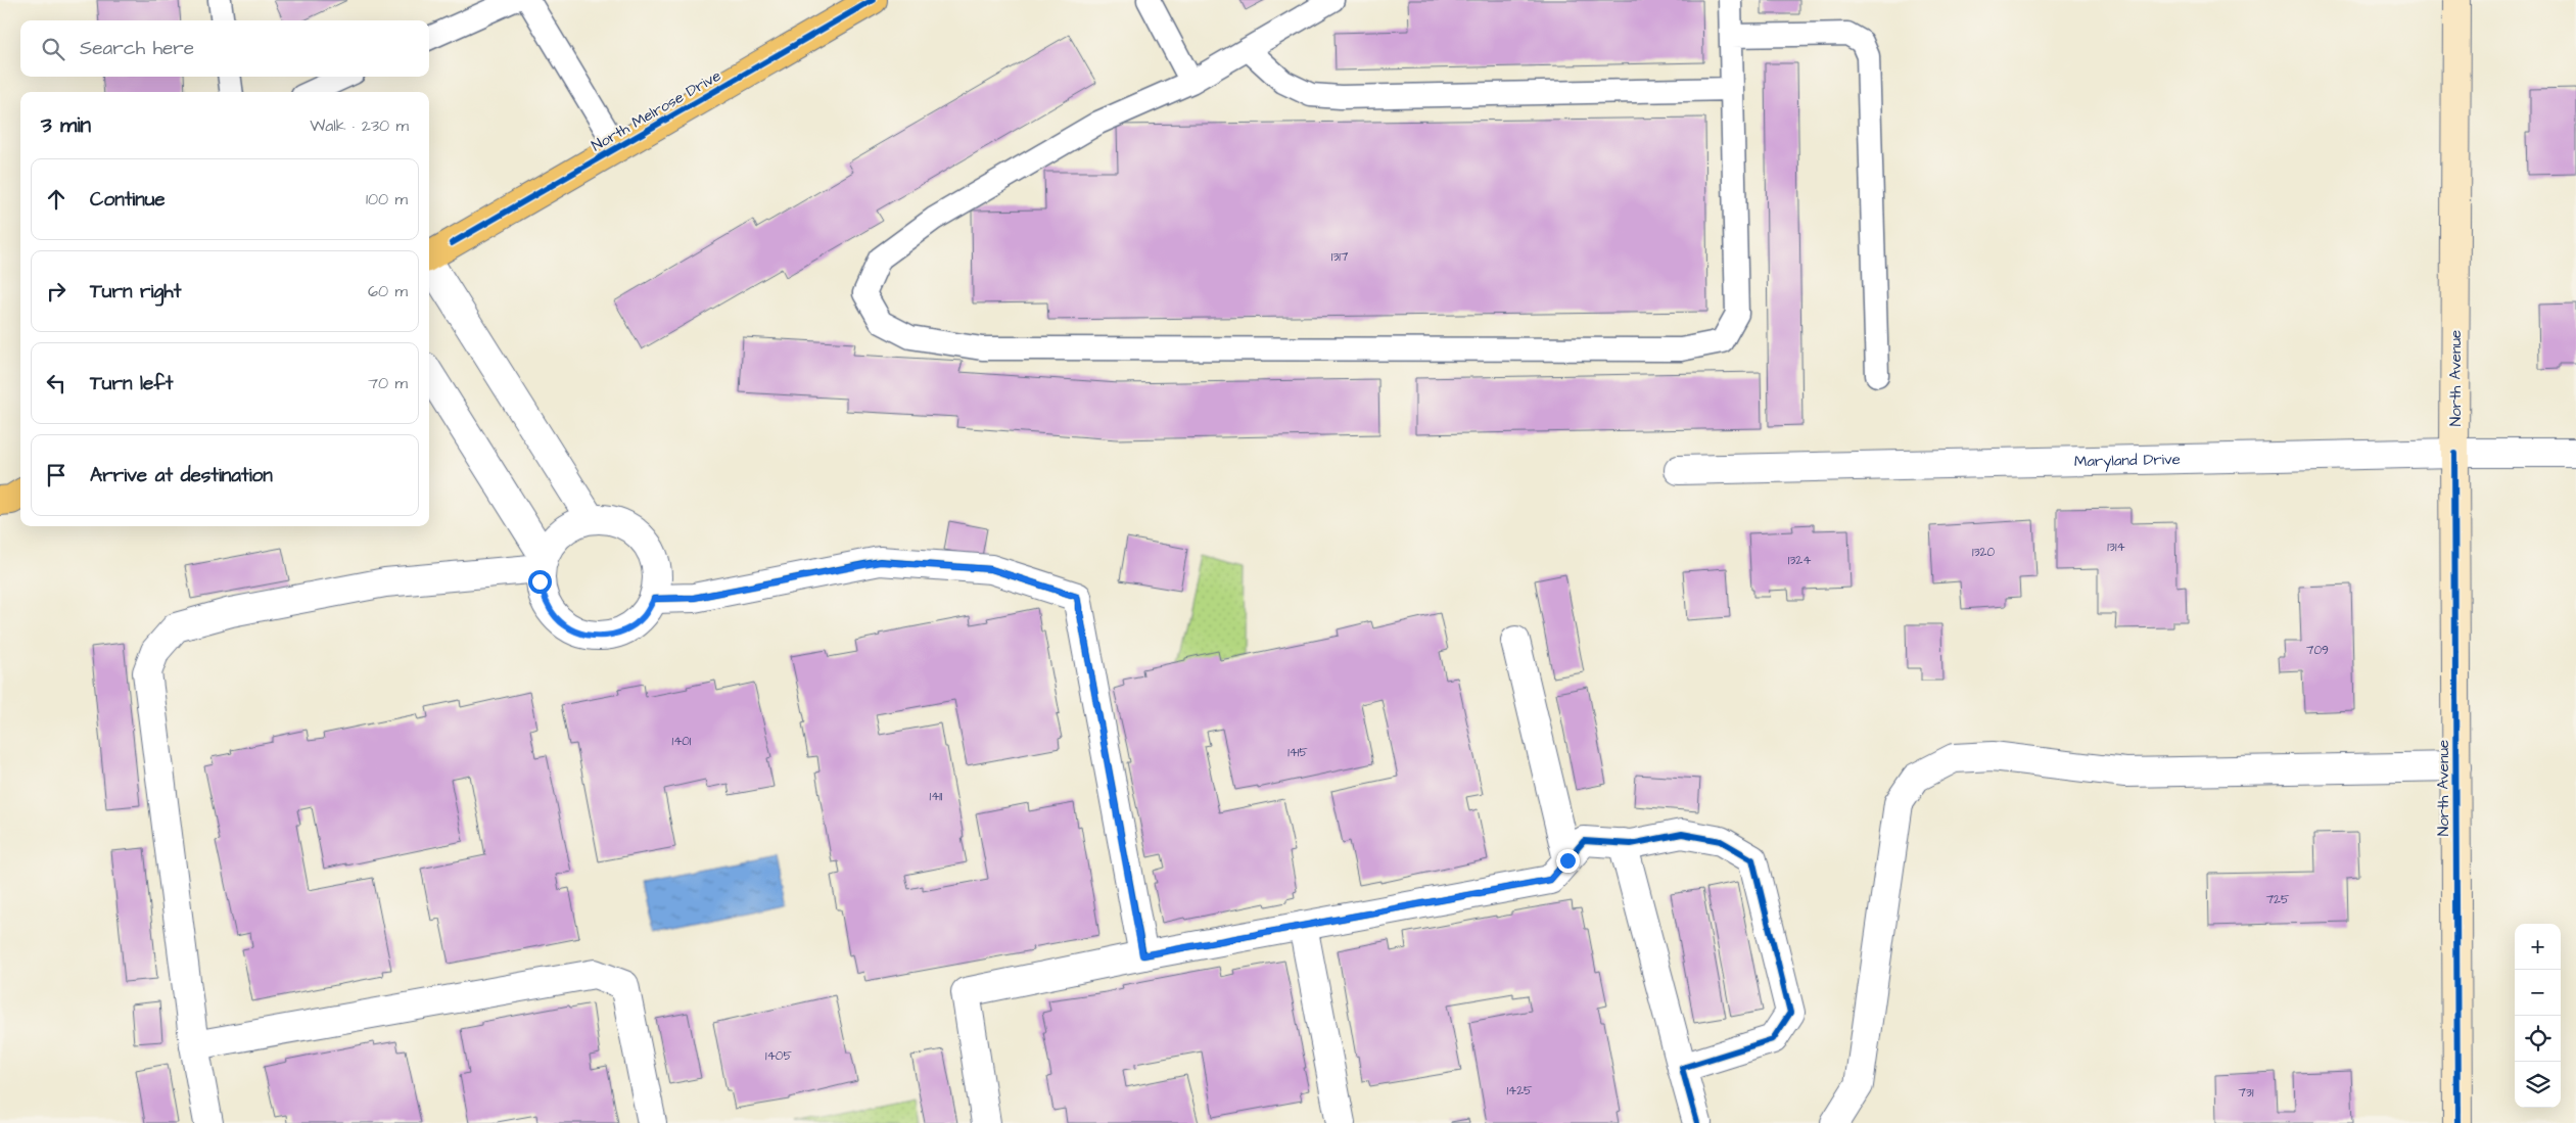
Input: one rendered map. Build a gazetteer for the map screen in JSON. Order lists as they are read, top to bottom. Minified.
{"streets":{"main road":["North Melrose Drive","North Avenue"],"street":["Maryland Drive"]},"crossings":[["North Avenue","Maryland Drive"]],"house_numbers":["1317","1314","1320","1324","709","1401","1415","1411","725","1405","1425","731"],"page":{"search":"Search here","heading":["3 min","Walk · 230 m"],"list":[["Continue","100 m"],["Turn right","60 m"],["Turn left","70 m"],"Arrive at destination"],"map_buttons":["+","−"]}}
